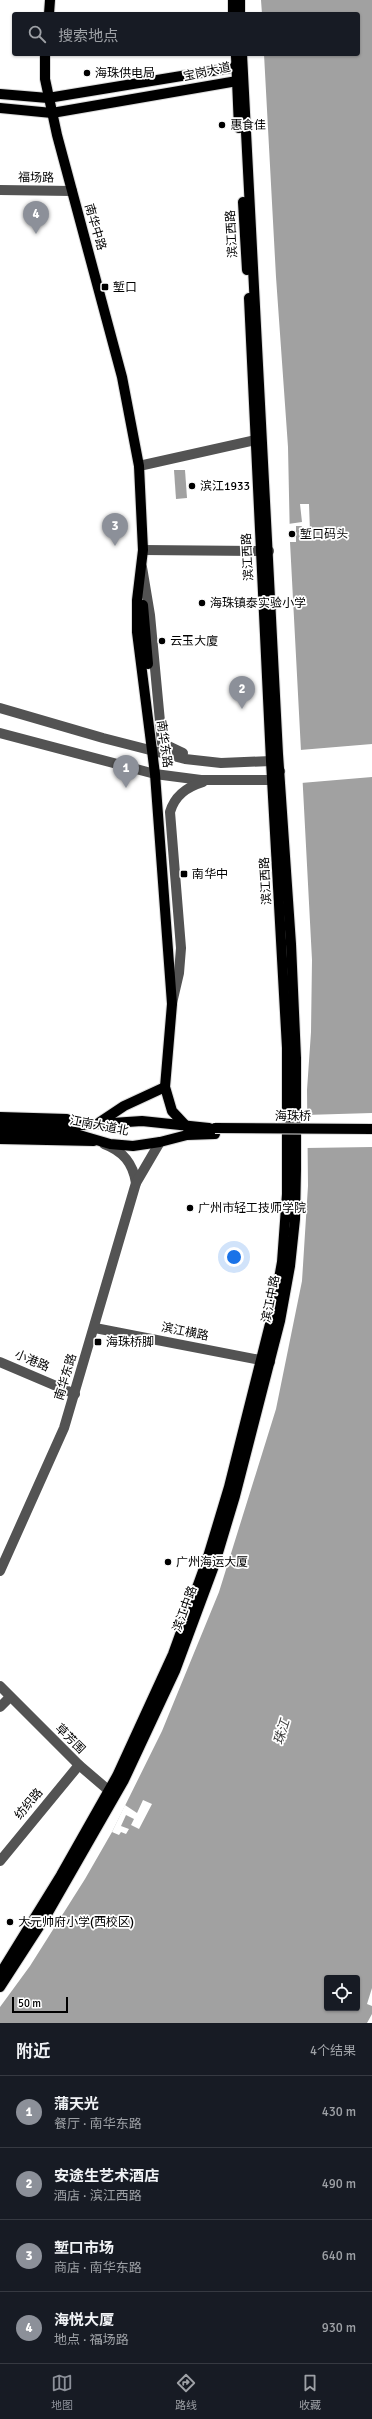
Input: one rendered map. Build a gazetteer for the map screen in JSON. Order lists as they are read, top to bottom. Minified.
{"streets":{"main road":["宝岗大道","南华中路","滨江西路","南华东路","海珠桥","江南大道北","滨江中路"],"street":["福场路","滨江横路","小港路","草芳围","纺织路"]},"crossings":[["宝岗大道","南华中路"],["宝岗大道","滨江西路"],["福场路","南华中路"],["南华中路","南华东路"],["滨江西路","滨江中路"],["南华东路","江南大道北"],["南华东路","滨江横路"],["南华东路","小港路"],["海珠桥","江南大道北"],["滨江中路","滨江横路"],["滨江中路","草芳围"],["草芳围","纺织路"]],"water":["珠江"],"places":{"other":["海珠供电局","惠食佳","滨江1933","堑口码头","海珠镇泰实验小学","云玉大廈","广州市轻工技师学院","广州海运大厦","大元帅府小学(西校区)"],"transit":["堑口","南华中","海珠桥脚"]},"scale_bar":"50 m","page":{"search":"搜索地点","pins":["4","3","2","1"],"scale":"50 m","heading":["附近","4个结果"],"list":[{"mark":"1","name":"蒲天光","note":"餐厅 · 南华东路","value":"430 m"},{"mark":"2","name":"安途生艺术酒店","note":"酒店 · 滨江西路","value":"490 m"},{"mark":"3","name":"堑口市场","note":"商店 · 南华东路","value":"640 m"},{"mark":"4","name":"海悦大厦","note":"地点 · 福场路","value":"930 m"}],"nav":["地图","路线","收藏"]}}
